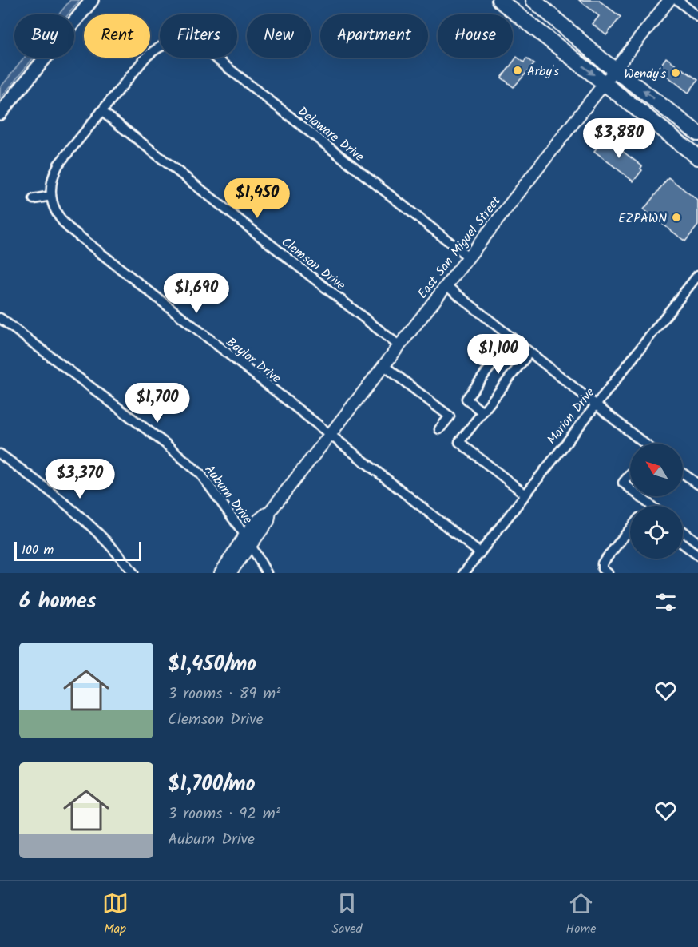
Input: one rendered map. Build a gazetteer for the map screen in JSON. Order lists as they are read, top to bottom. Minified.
{"streets":{"street":["Delaware Drive","East San Miguel Street","Clemson Drive","Baylor Drive","Marion Drive","Auburn Drive"]},"crossings":[["Delaware Drive","East San Miguel Street"],["East San Miguel Street","Clemson Drive"],["East San Miguel Street","Baylor Drive"],["East San Miguel Street","Auburn Drive"],["Baylor Drive","Marion Drive"]],"places":["Arby's","Wendy's","EZPAWN"],"scale_bar":"100 m","north":"top left","page":{"chip":["Buy","Rent","Filters","New","Apartment","House"],"price":["$3,880","$1,450","$1,690","$1,100","$1,700","$3,370"],"scale":"100 m","heading":"6 homes","list":[{"name":"$1,450/mo","note":"3 rooms · 89 m² · Clemson Drive"},{"name":"$1,700/mo","note":"3 rooms · 92 m² · Auburn Drive"}],"tabs":["Map","Saved","Home"]}}
